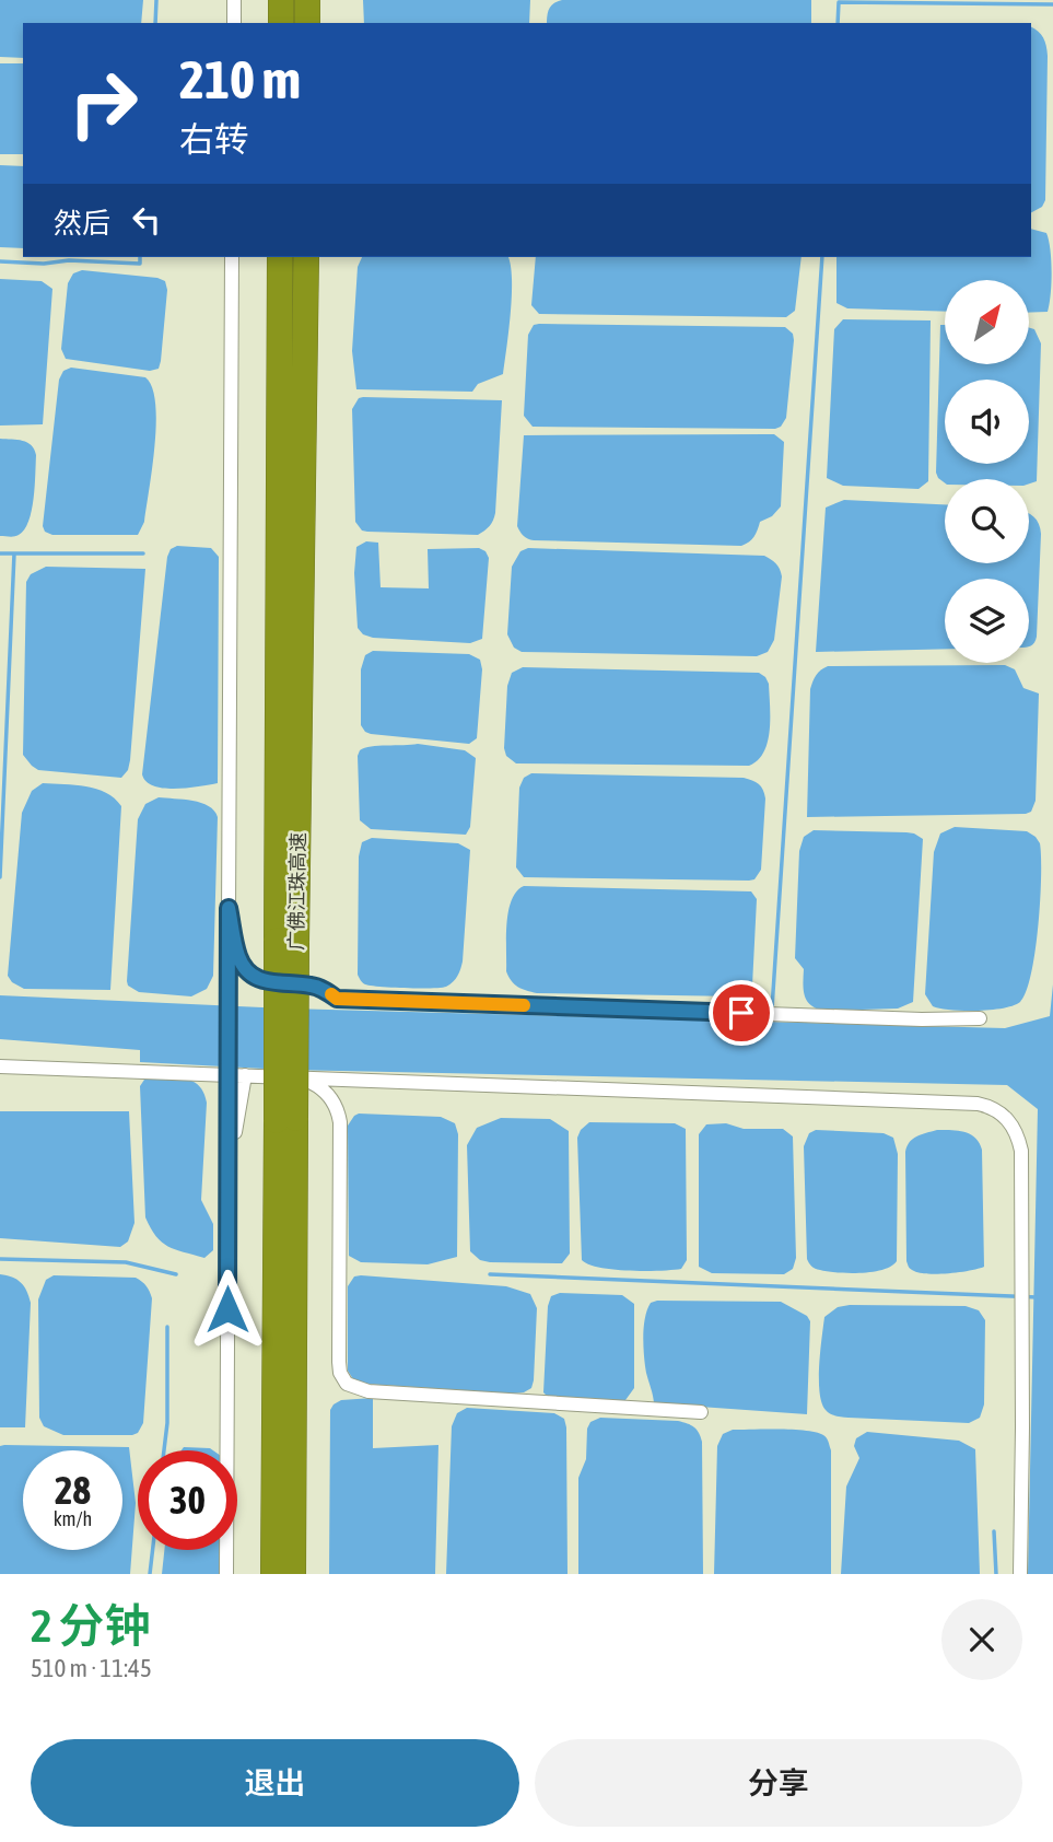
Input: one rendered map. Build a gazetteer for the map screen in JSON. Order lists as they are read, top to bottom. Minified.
{"streets":{"highway":["广佛江珠高速"]},"north":"top right","page":{"turn":["210 m","右转"],"then":"然后","speed":"28 km/h","limit":"30","heading":["2 分钟","510 m · 11:45"],"buttons":["退出","分享"]}}
